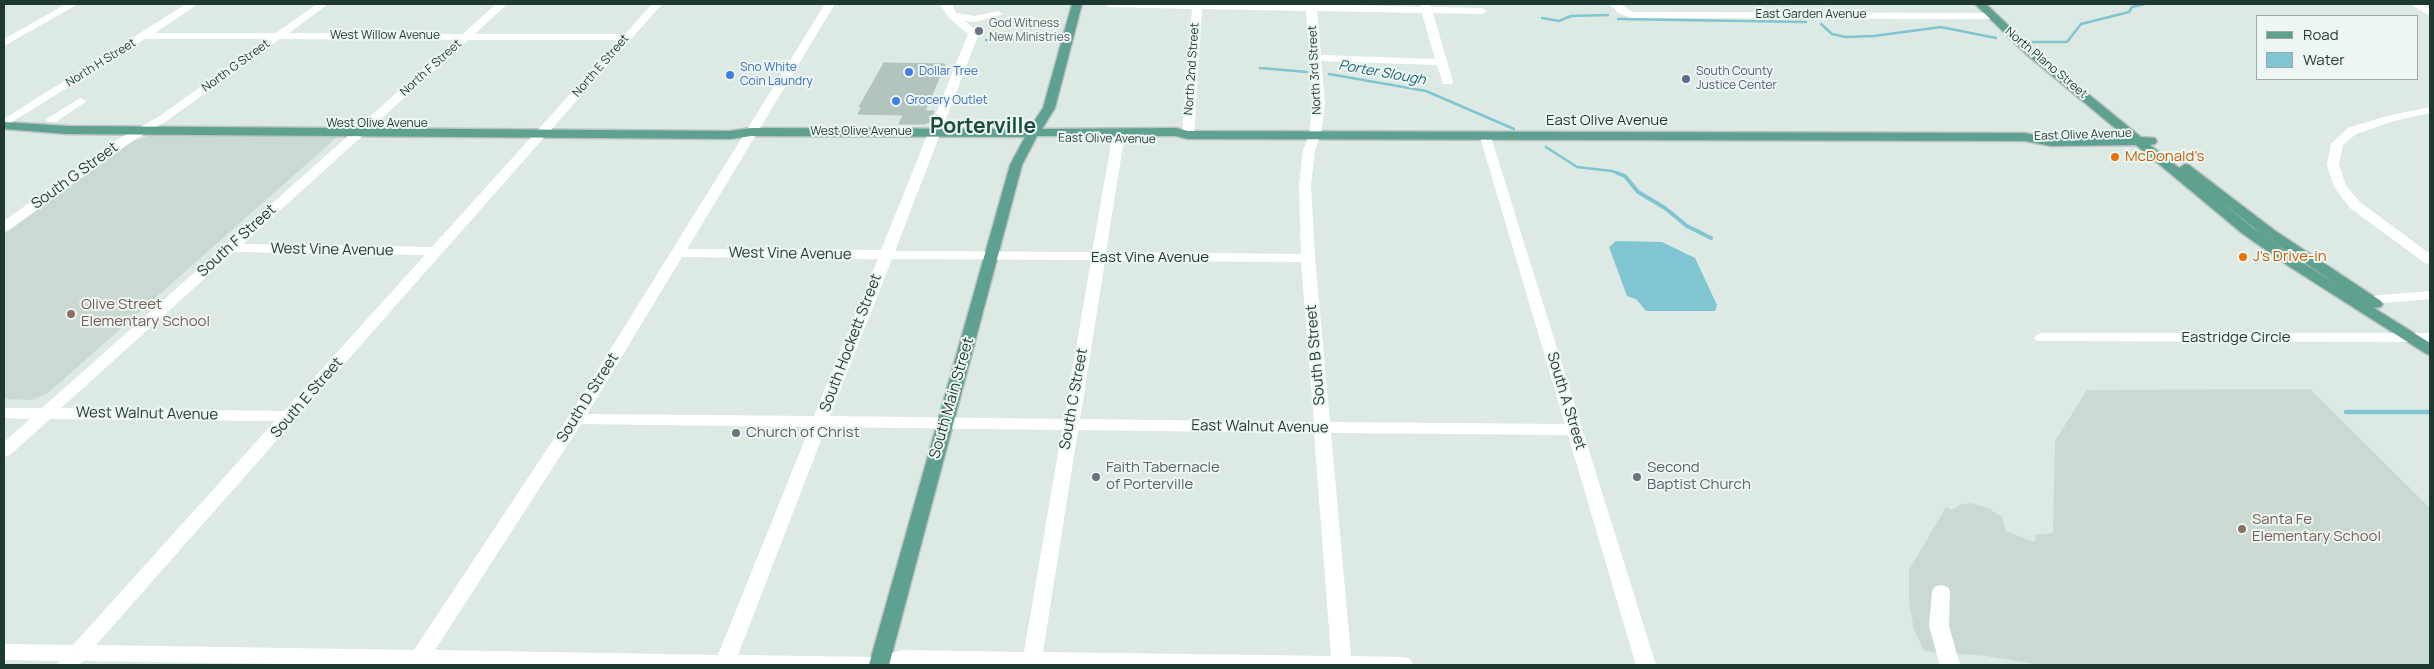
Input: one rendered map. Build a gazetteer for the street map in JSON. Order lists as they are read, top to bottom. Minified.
{"streets":{"main road":["North Plano Street","East Olive Avenue","West Olive Avenue","South Main Street"],"street":["East Garden Avenue","West Willow Avenue","North H Street","North G Street","North E Street","North F Street","North 2nd Street","North 3rd Street","South G Street","South F Street","West Vine Avenue","East Vine Avenue","Eastridge Circle","South Hockett Street","South B Street","South E Street","South D Street","South C Street","South A Street","West Walnut Avenue","East Walnut Avenue"]},"crossings":[["East Garden Avenue","North Plano Street"],["West Willow Avenue","North H Street"],["West Willow Avenue","North G Street"],["West Willow Avenue","North E Street"],["West Willow Avenue","North F Street"],["North H Street","West Olive Avenue"],["North Plano Street","East Olive Avenue"],["North G Street","West Olive Avenue"],["North G Street","South G Street"],["North E Street","West Olive Avenue"],["North E Street","South E Street"],["North F Street","West Olive Avenue"],["North F Street","South F Street"],["North 2nd Street","East Olive Avenue"],["North 3rd Street","East Olive Avenue"],["North 3rd Street","South B Street"],["East Olive Avenue","West Olive Avenue"],["East Olive Avenue","South B Street"],["East Olive Avenue","South Main Street"],["East Olive Avenue","South C Street"],["East Olive Avenue","South A Street"],["West Olive Avenue","South G Street"],["West Olive Avenue","South F Street"],["West Olive Avenue","South Hockett Street"],["West Olive Avenue","South E Street"],["West Olive Avenue","South D Street"],["West Olive Avenue","South Main Street"],["South F Street","West Vine Avenue"],["South F Street","West Walnut Avenue"],["West Vine Avenue","East Vine Avenue"],["West Vine Avenue","South Hockett Street"],["West Vine Avenue","South E Street"],["West Vine Avenue","South D Street"],["West Vine Avenue","South Main Street"],["East Vine Avenue","South B Street"],["East Vine Avenue","South Main Street"],["East Vine Avenue","South C Street"],["South B Street","East Walnut Avenue"],["South E Street","West Walnut Avenue"],["South Main Street","East Walnut Avenue"],["South C Street","East Walnut Avenue"],["South A Street","East Walnut Avenue"]],"districts":["Porterville"],"water":["Porter Slough"],"places":["God Witness New Ministries","Dollar Tree","Sno White Coin Laundry","South County Justice Center","Grocery Outlet","McDonald's","J's Drive-in","Olive Street Elementary School","Church of Christ","Faith Tabernacle of Porterville","Second Baptist Church","Santa Fe Elementary School"],"legend":["Road","Water"]}
